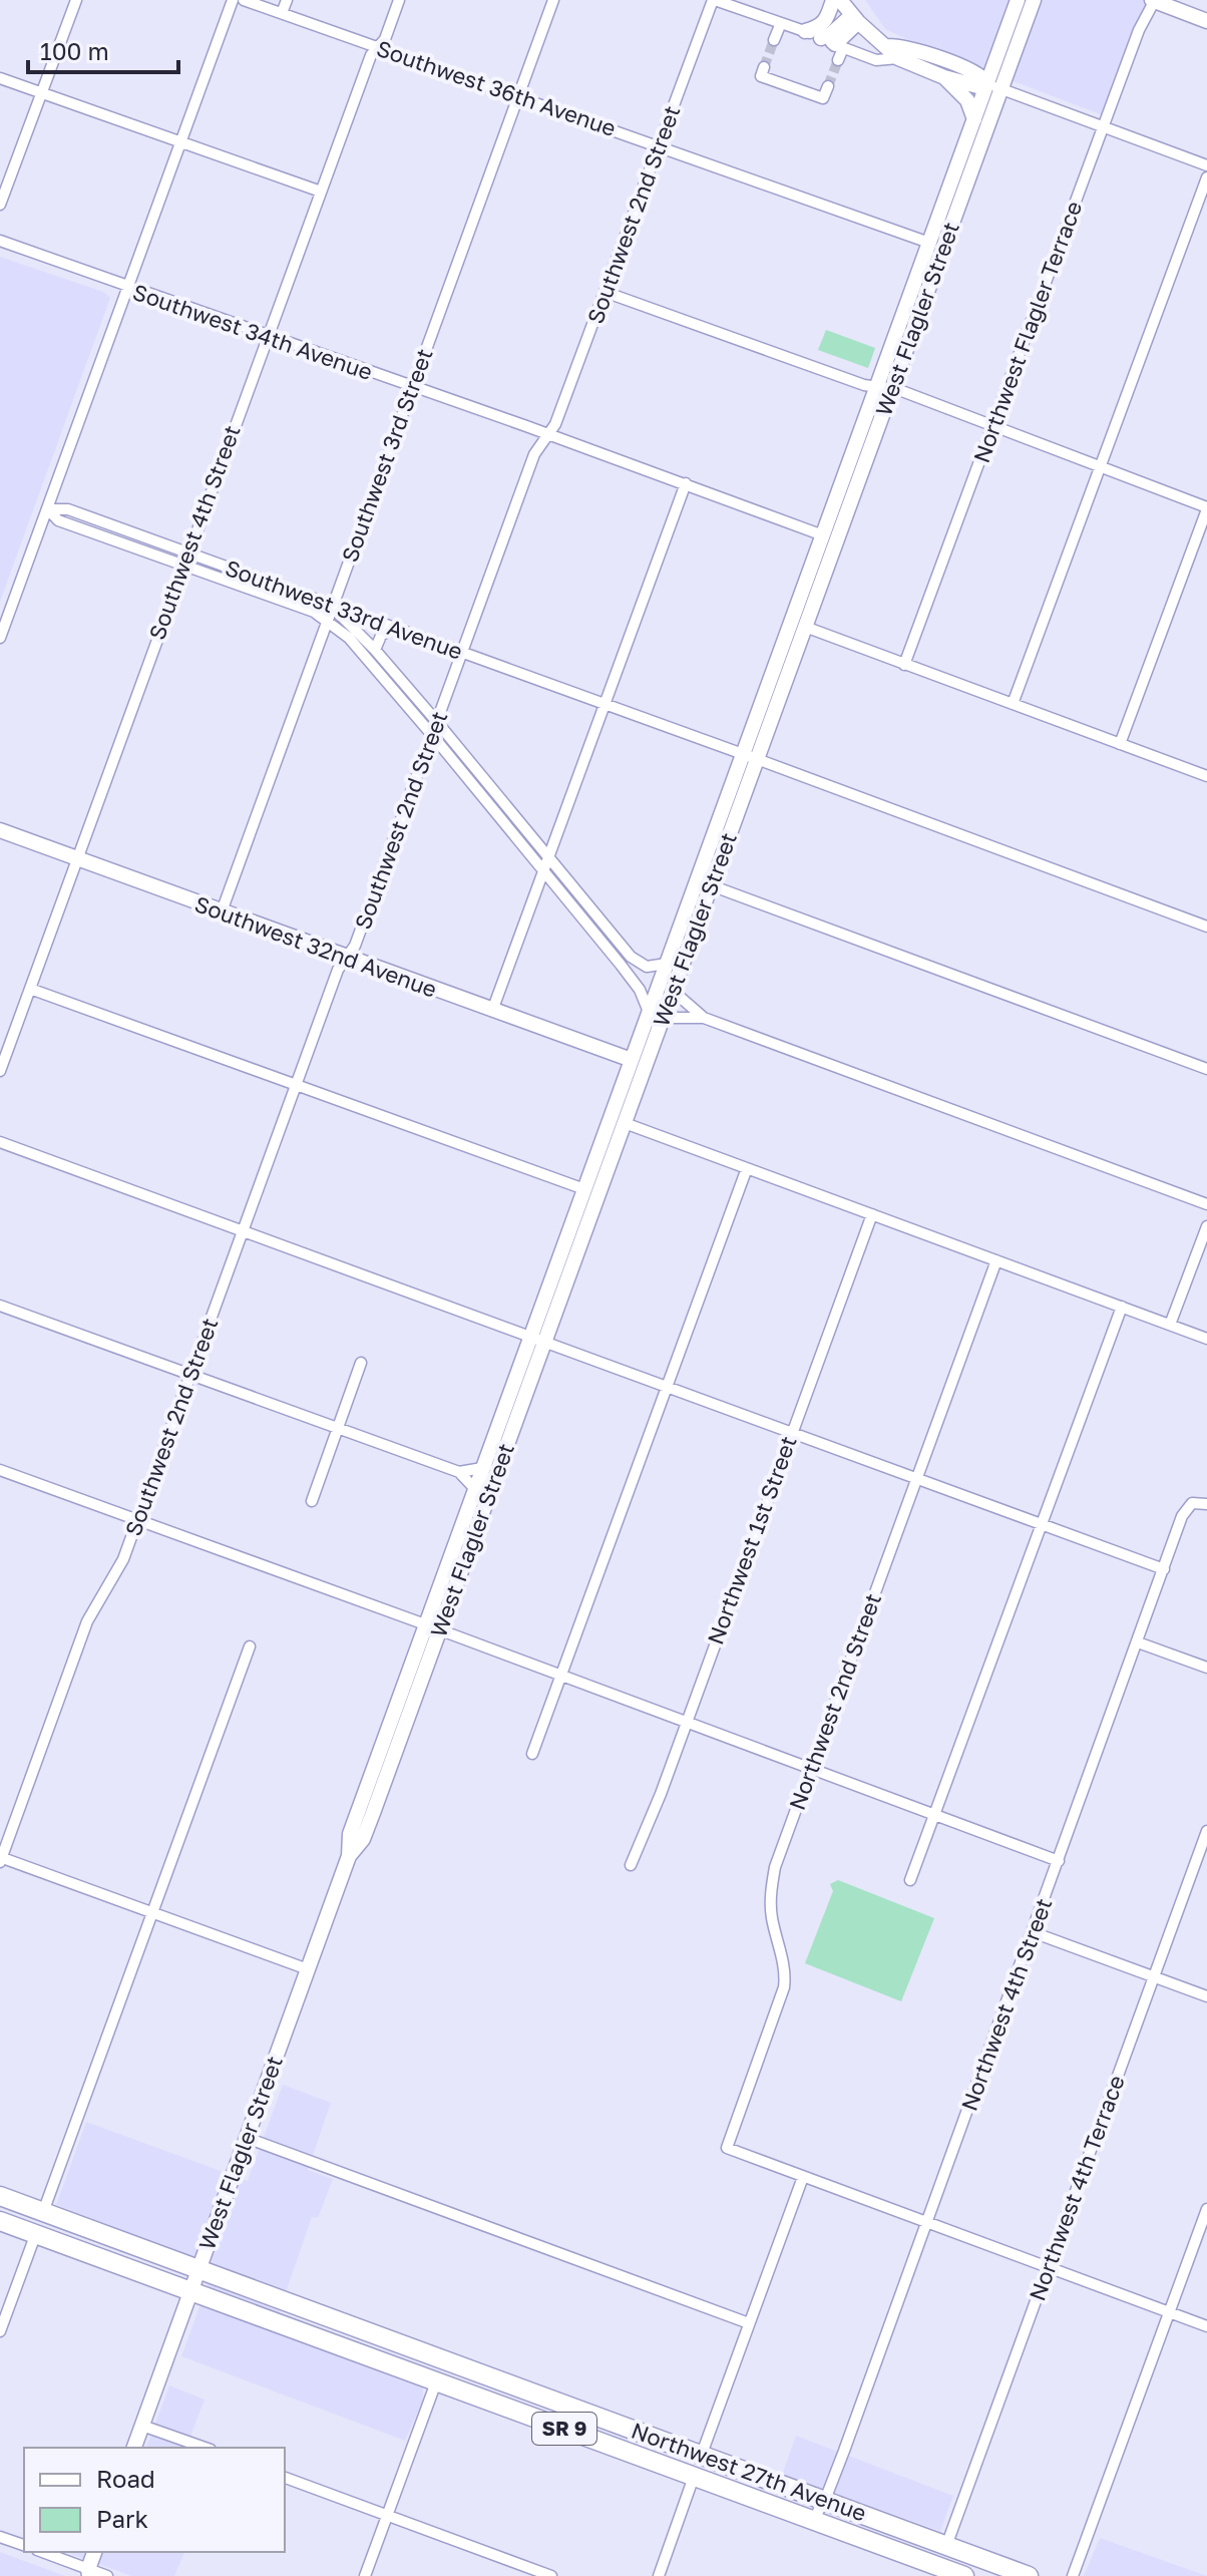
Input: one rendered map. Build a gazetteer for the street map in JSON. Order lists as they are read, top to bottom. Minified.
{"streets":{"highway":["SR 9","Northwest 27th Avenue"],"main road":["West Flagler Street","Southwest 32nd Avenue"],"street":["Southwest 36th Avenue","Southwest 2nd Street","Southwest 34th Avenue","Northwest Flagler Terrace","Southwest 3rd Street","Southwest 4th Street","Southwest 33rd Avenue","Northwest 1st Street","Northwest 2nd Street","Northwest 4th Street","Northwest 4th Terrace"]},"crossings":[["Southwest 36th Avenue","Southwest 2nd Street"],["Southwest 36th Avenue","West Flagler Street"],["Southwest 36th Avenue","Southwest 3rd Street"],["Southwest 36th Avenue","Southwest 4th Street"],["Southwest 2nd Street","Southwest 34th Avenue"],["Southwest 2nd Street","Southwest 33rd Avenue"],["Southwest 2nd Street","Southwest 32nd Avenue"],["West Flagler Street","Southwest 34th Avenue"],["West Flagler Street","Southwest 33rd Avenue"],["West Flagler Street","Southwest 32nd Avenue"],["West Flagler Street","SR 9"],["West Flagler Street","Northwest 27th Avenue"],["Southwest 34th Avenue","Southwest 3rd Street"],["Southwest 34th Avenue","Southwest 4th Street"],["Southwest 3rd Street","Southwest 33rd Avenue"],["Southwest 3rd Street","Southwest 32nd Avenue"],["Southwest 4th Street","Southwest 33rd Avenue"],["Southwest 4th Street","Southwest 32nd Avenue"],["Northwest 4th Street","Northwest 27th Avenue"],["Northwest 4th Terrace","Northwest 27th Avenue"],["SR 9","Northwest 27th Avenue"]],"legend":["Road","Park"],"scale_bar":"100 m"}
